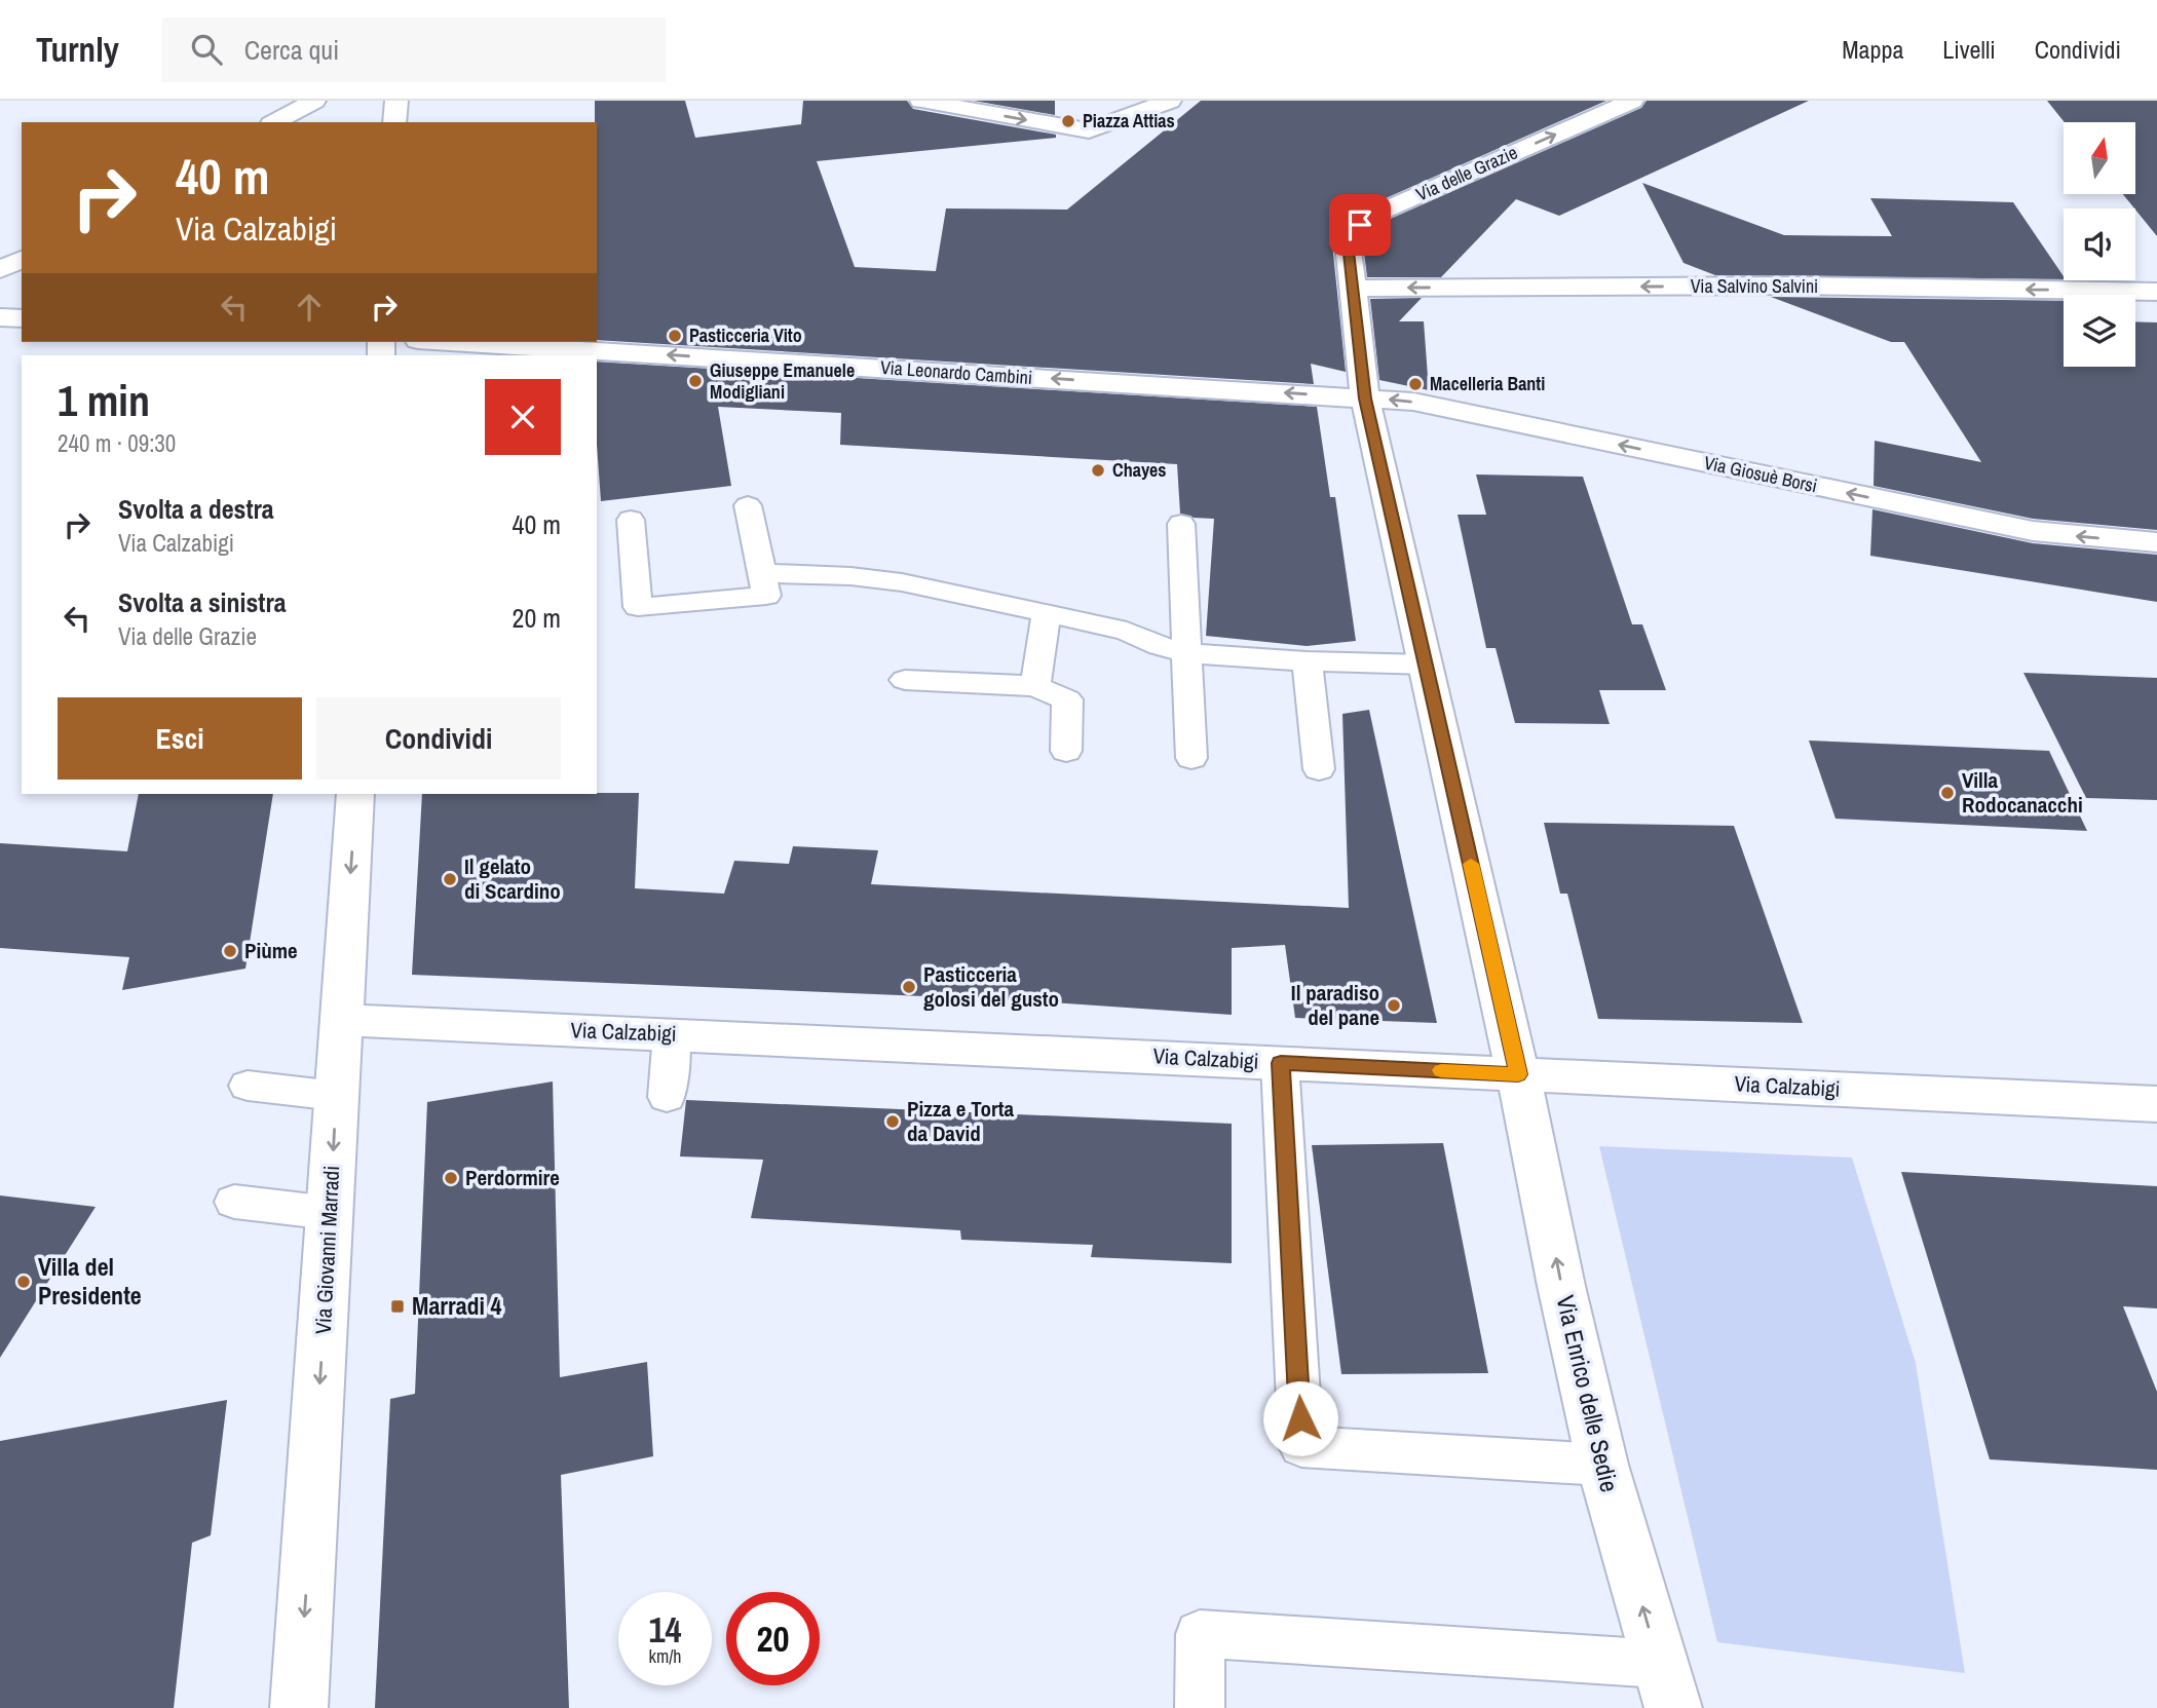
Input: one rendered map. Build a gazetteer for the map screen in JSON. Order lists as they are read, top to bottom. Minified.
{"streets":{"street":["Via delle Grazie","Via Salvino Salvini","Via Leonardo Cambini","Via Giosuè Borsi","Via Calzabigi","Via Giovanni Marradi","Via Enrico delle Sedie"]},"crossings":[["Via delle Grazie","Via Salvino Salvini"],["Via delle Grazie","Via Leonardo Cambini"],["Via delle Grazie","Via Giosuè Borsi"],["Via delle Grazie","Via Calzabigi"],["Via delle Grazie","Via Enrico delle Sedie"],["Via Leonardo Cambini","Via Giosuè Borsi"],["Via Calzabigi","Via Giovanni Marradi"],["Via Calzabigi","Via Enrico delle Sedie"]],"one_way":["Via Salvino Salvini","Via Leonardo Cambini","Via Giosuè Borsi","Via Giovanni Marradi","Via Enrico delle Sedie"],"places":{"other":["Piazza Attias","Pasticceria Vito","Giuseppe Emanuele Modigliani","Macelleria Banti","Chayes","Villa Rodocanacchi","Il gelato di Scardino","Piùme","Pasticceria golosi del gusto","Il paradiso del pane","Pizza e Torta da David","Perdormire","Villa del Presidente"],"transit":["Marradi 4"]},"north":"top","page":{"header":"Turnly","search":"Cerca qui","nav":["Mappa","Livelli","Condividi"],"turn":["40 m","Via Calzabigi"],"heading":["1 min","240 m · 09:30"],"list":[{"name":"Svolta a destra","note":"Via Calzabigi","value":"40 m"},{"name":"Svolta a sinistra","note":"Via delle Grazie","value":"20 m"}],"buttons":["Esci","Condividi"],"speed":"14 km/h","limit":"20"}}
